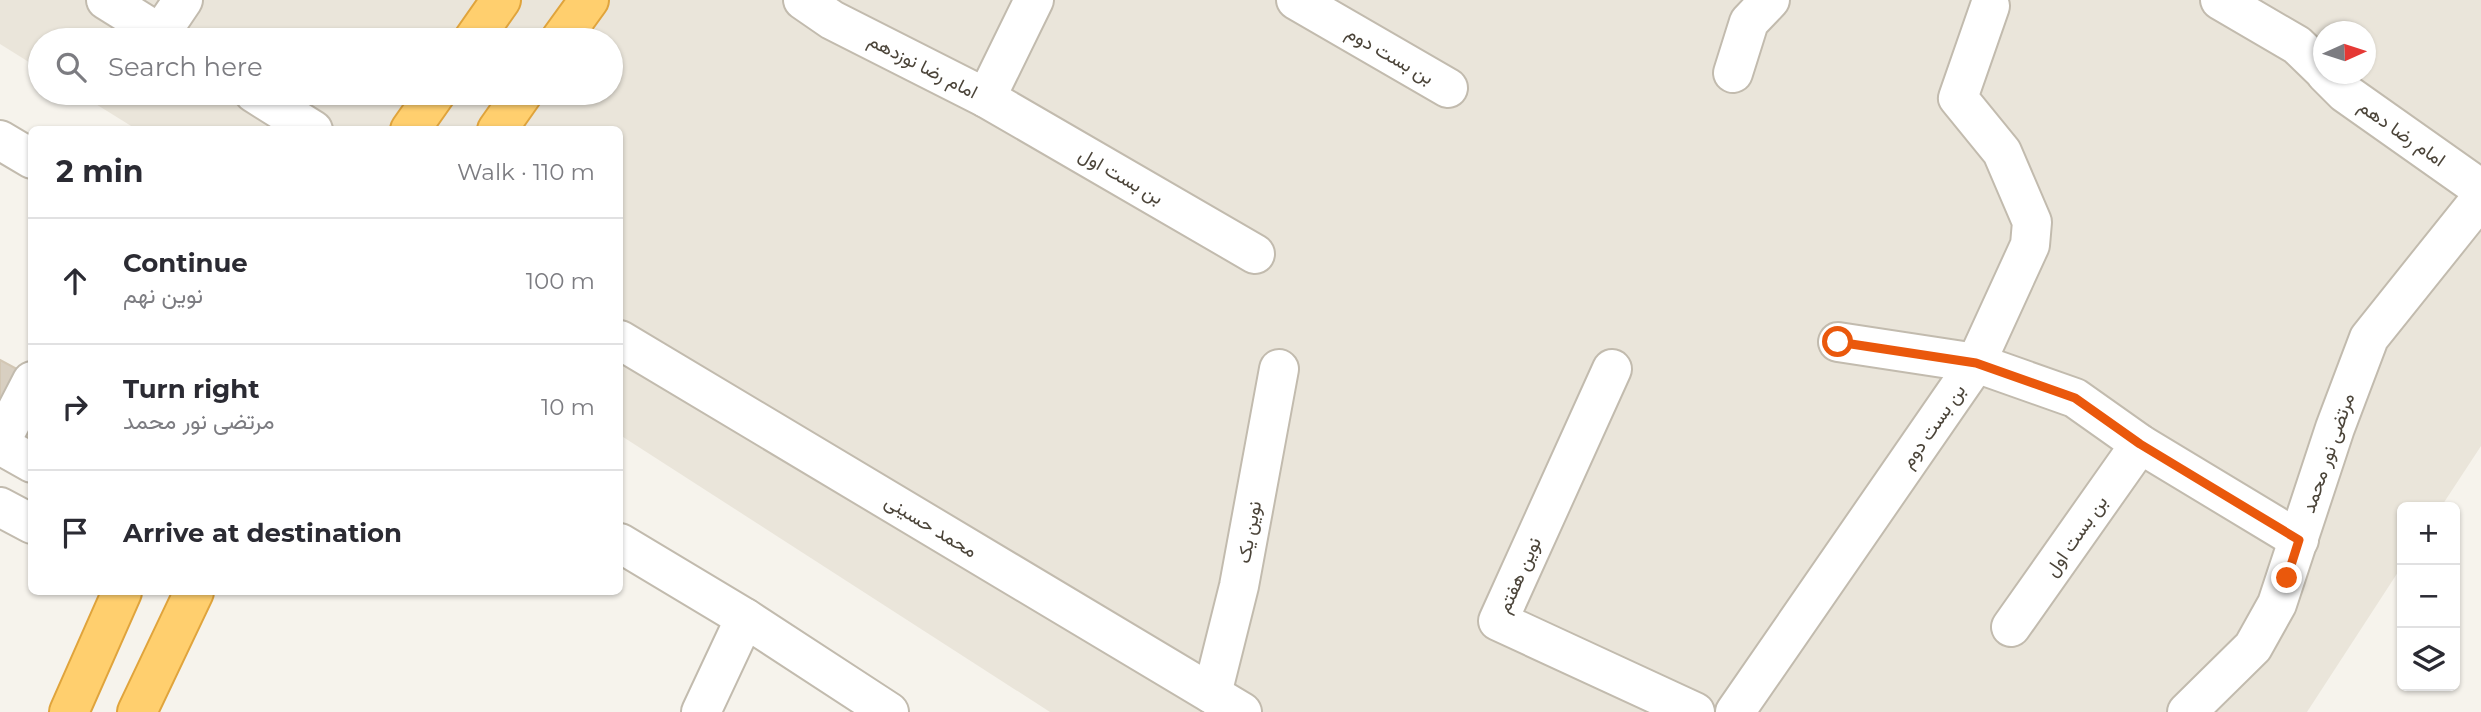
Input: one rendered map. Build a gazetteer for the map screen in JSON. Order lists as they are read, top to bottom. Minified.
{"streets":{"street":["بن بست دوم","امام رضا نوزدهم","امام رضا دهم","بن بست اول","مرتضی نور محمد","محمد حسینی","نوین یک","نوین هفتم"]},"crossings":[["امام رضا نوزدهم","بن بست اول"],["محمد حسینی","نوین یک"]],"north":"right","page":{"search":"Search here","heading":["2 min","Walk · 110 m"],"list":[["Continue","نوین نهم","100 m"],["Turn right","مرتضی نور محمد","10 m"],"Arrive at destination"],"map_buttons":["+","−"]}}
